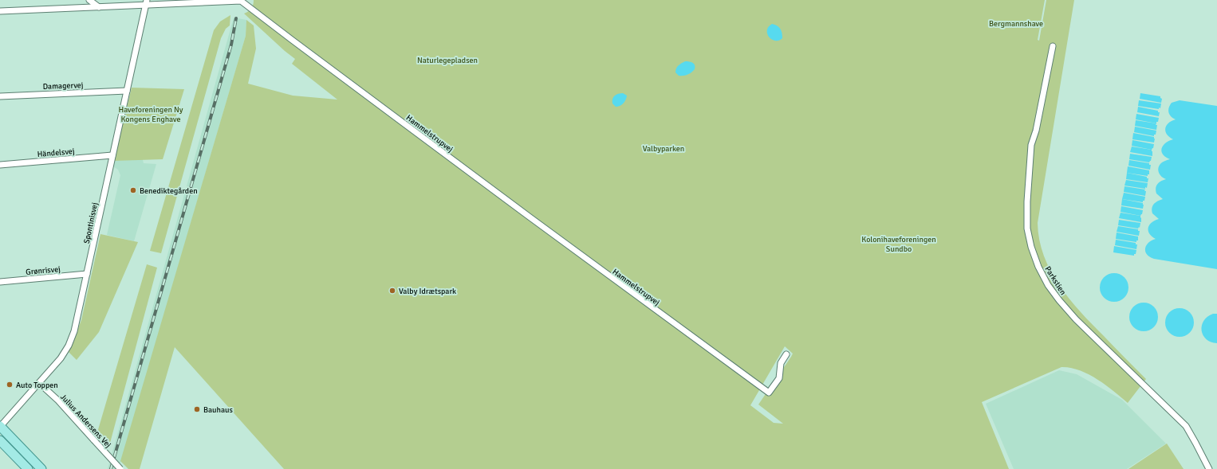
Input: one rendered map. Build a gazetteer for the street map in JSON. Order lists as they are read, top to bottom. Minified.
{"streets":{"street":["Damagervej","Hammelstrupvej","Händelsvej","Spontinisvej","Grønrisvej","Parkstien","Julius Andersens Vej"]},"crossings":[["Damagervej","Spontinisvej"],["Hammelstrupvej","Spontinisvej"],["Händelsvej","Spontinisvej"],["Spontinisvej","Grønrisvej"],["Spontinisvej","Julius Andersens Vej"]],"parks":["Bergmannshave","Naturlegepladsen","Haveforeningen Ny Kongens Enghave","Valbyparken","Kolonihaveforeningen Sundbo"],"places":["Benediktegården","Valby Idrætspark","Auto Toppen","Bauhaus"]}
